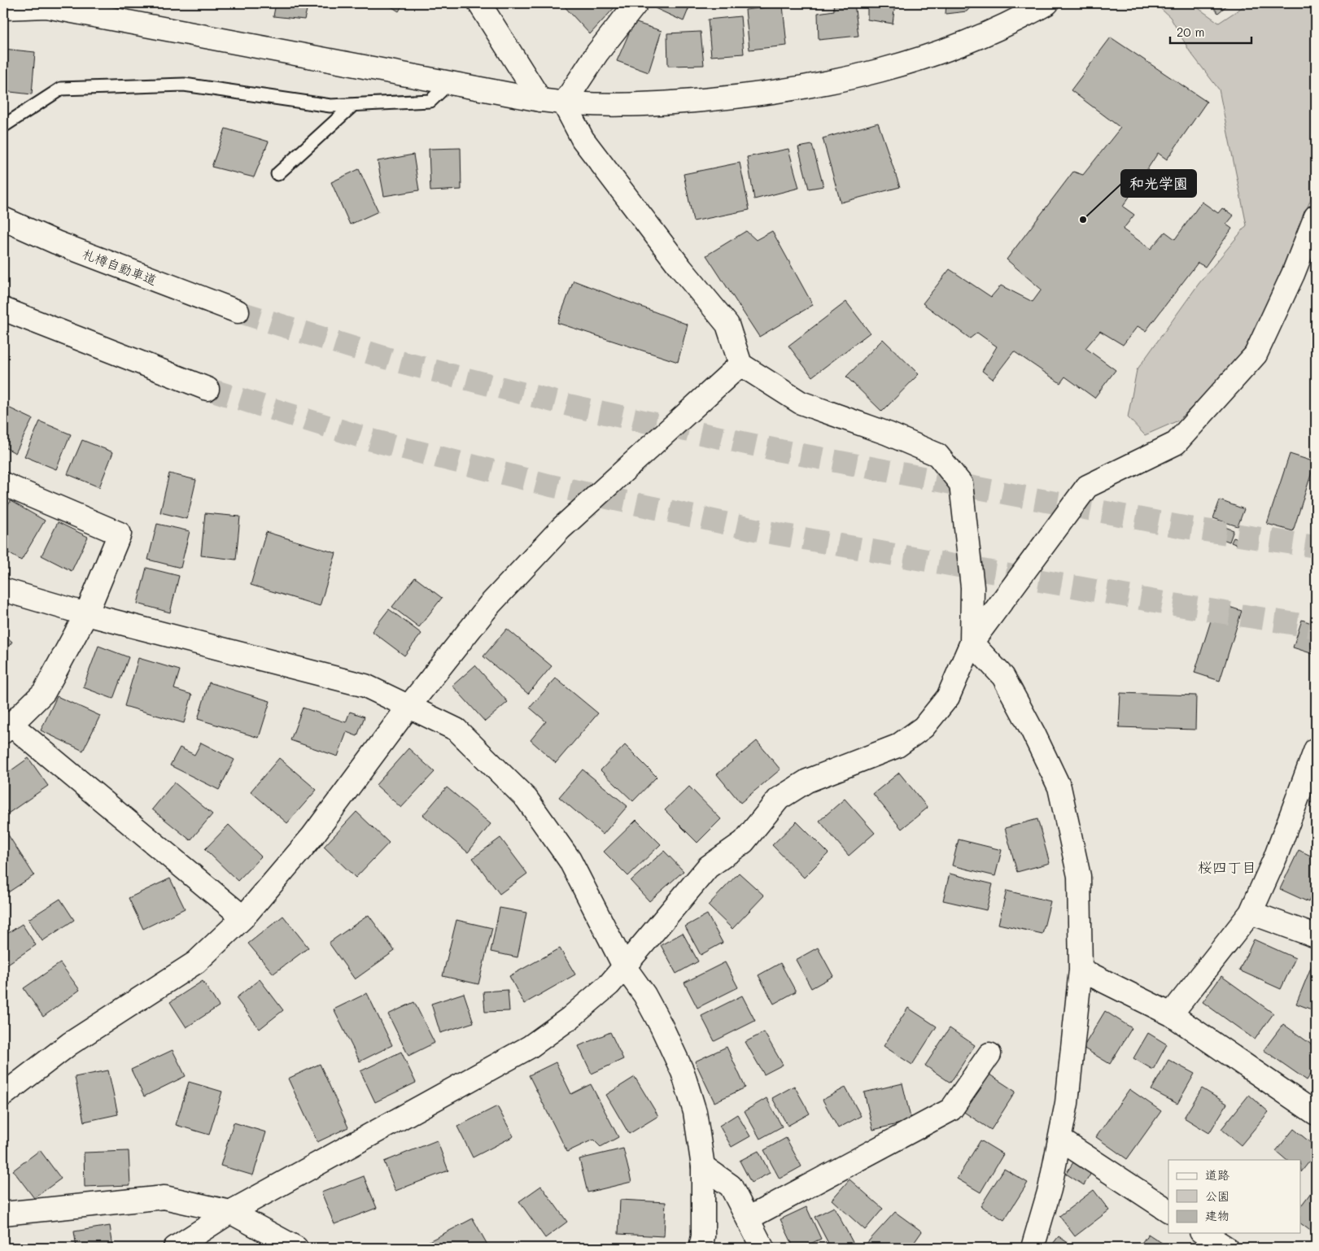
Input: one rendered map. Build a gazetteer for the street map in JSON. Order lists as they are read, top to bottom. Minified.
{"streets":{"main road":["札樽自動車道"]},"districts":["桜四丁目"],"places":["和光学園"],"legend":["道路","公園","建物"],"scale_bar":"20 m"}
